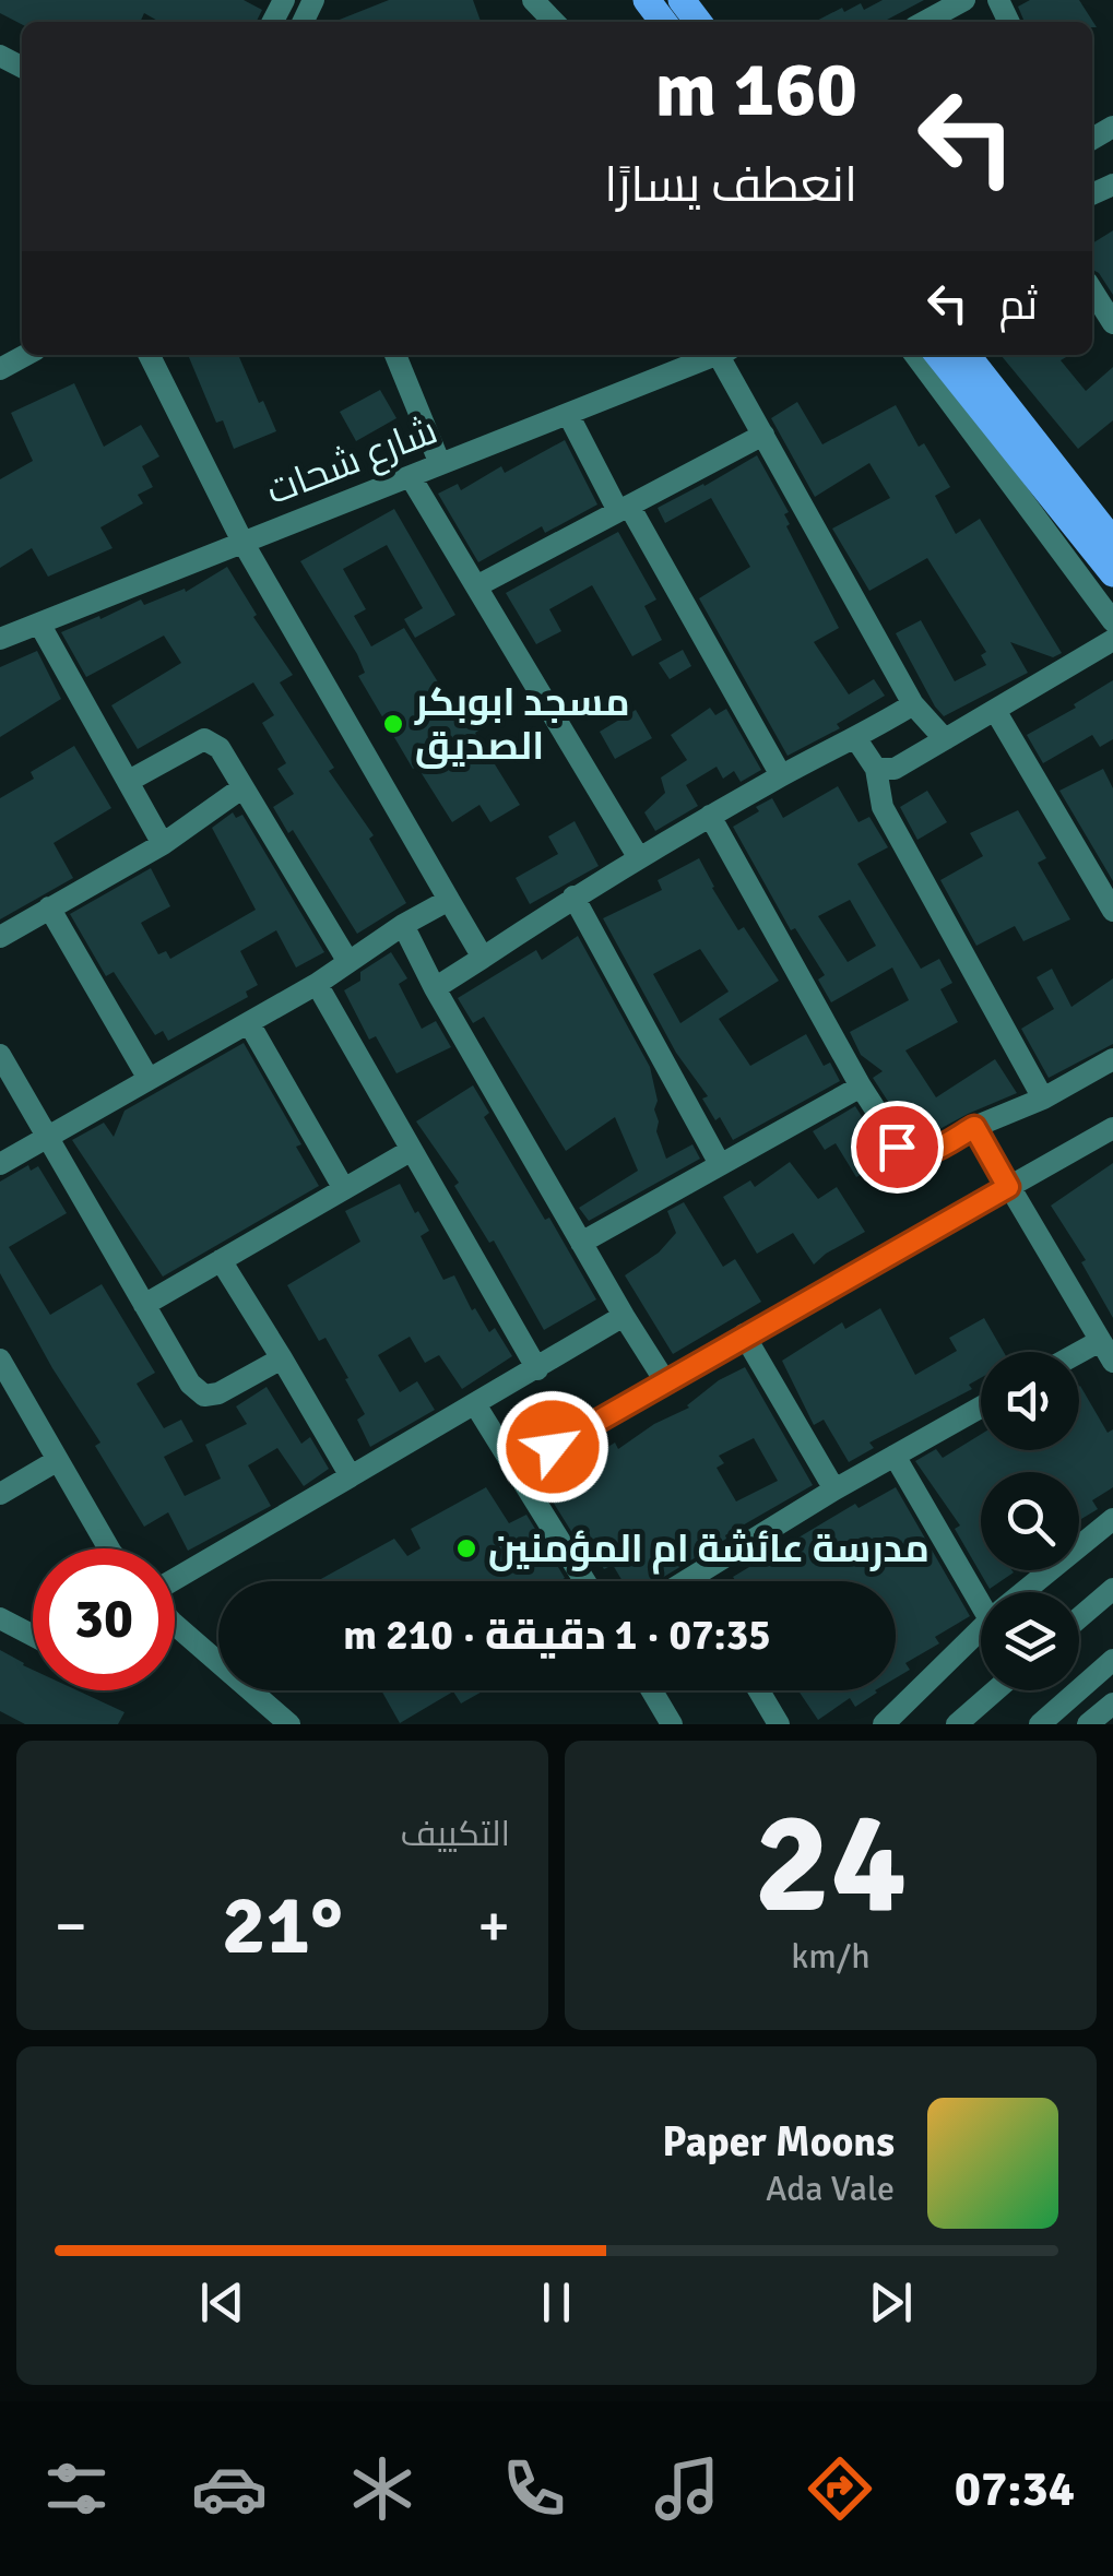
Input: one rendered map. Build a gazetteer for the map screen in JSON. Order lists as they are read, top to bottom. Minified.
{"streets":{"street":["شارع شحات"]},"places":["مسجد ابوبكر الصديق","مدرسة عائشة ام المؤمنين"],"page":{"turn":["160 m","انعطف يسارًا"],"then":"ثم","limit":"30","trip":"07:35 · 1 دقيقة · 210 m","tile":[["24","km/h"],"التكييف"],"heat":["−","21°","+"],"song":["Paper Moons","Ada Vale"],"tabs":"07:34"}}
